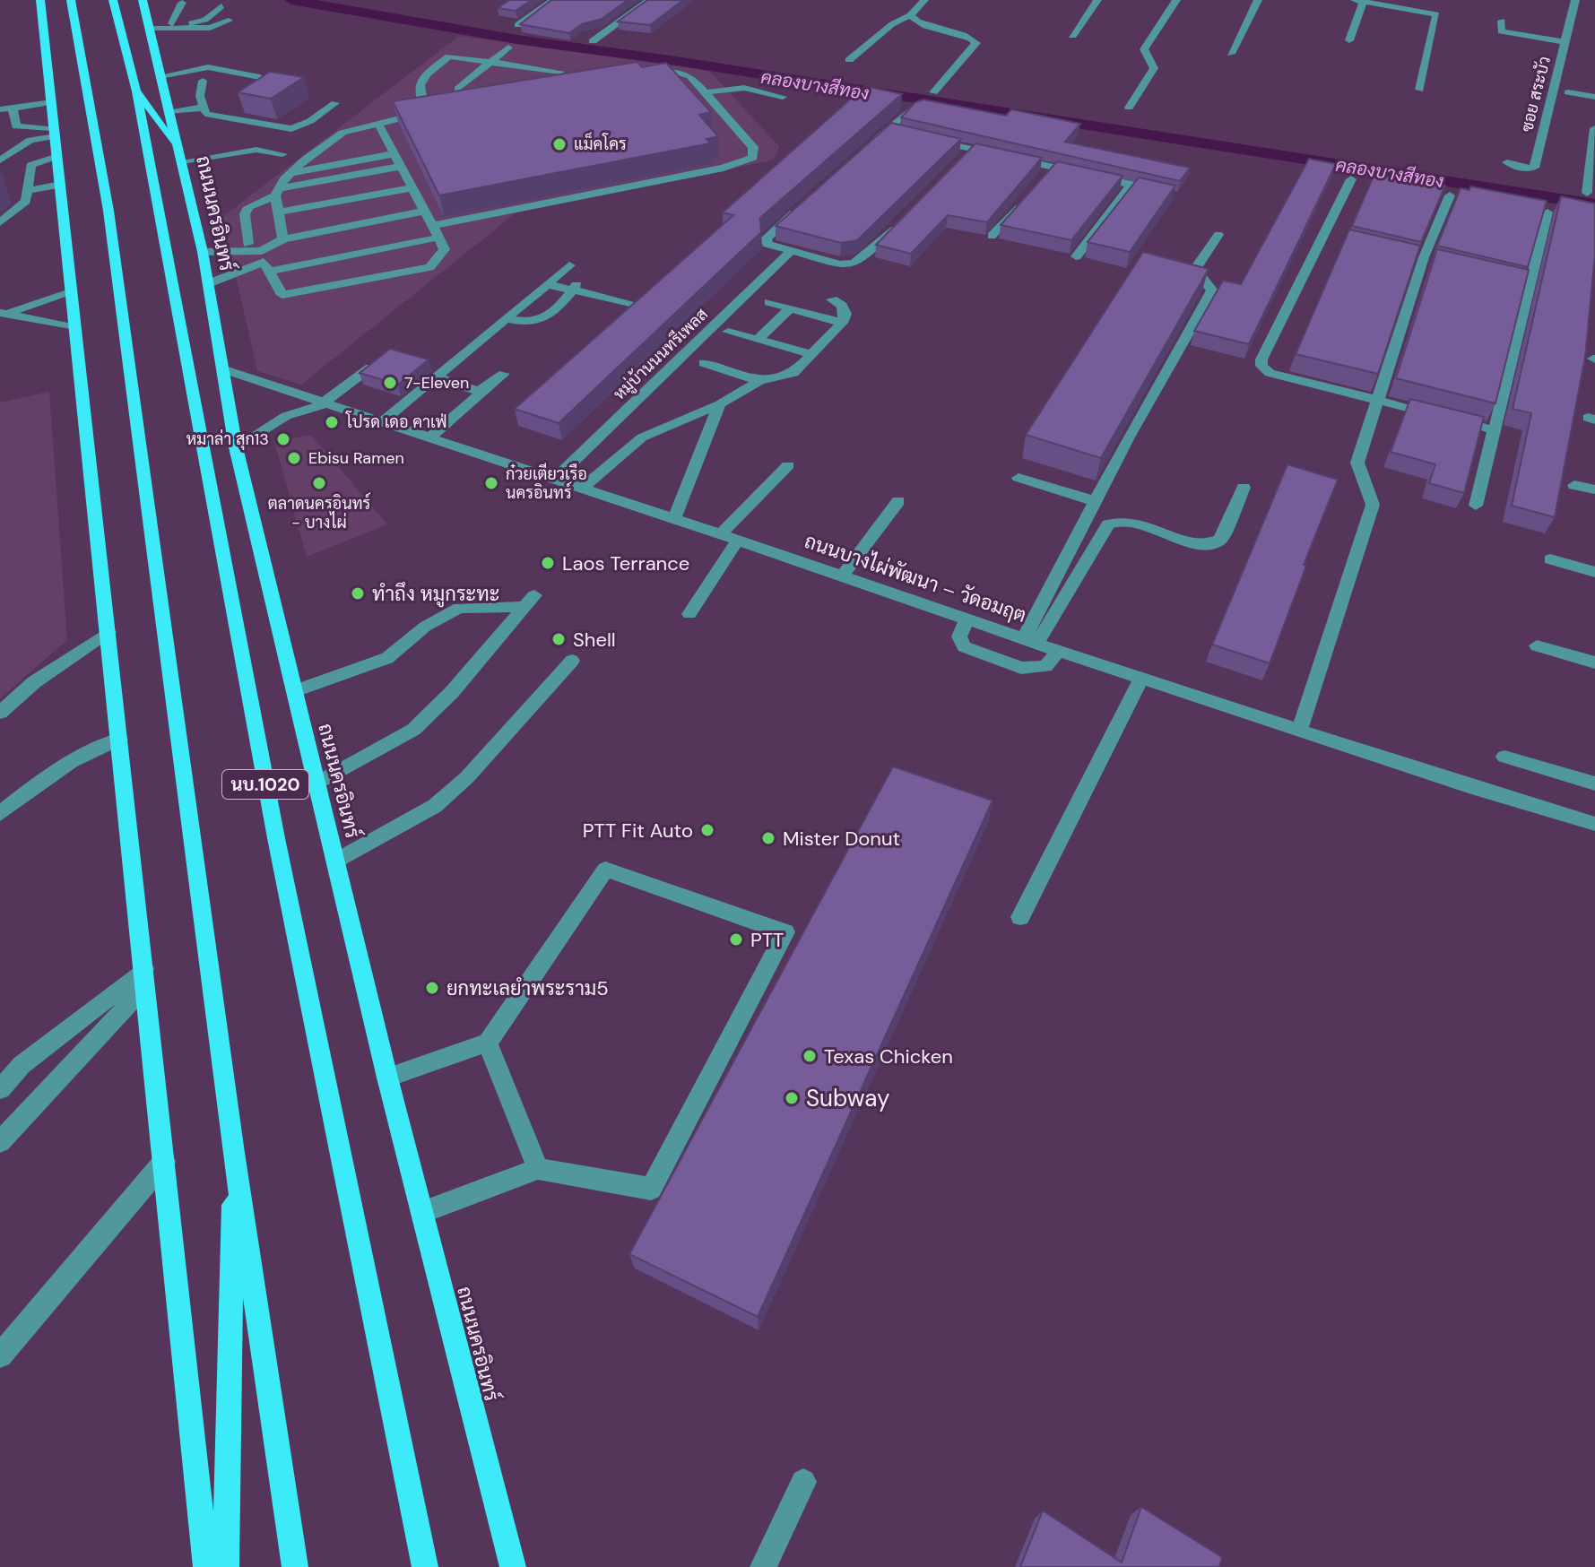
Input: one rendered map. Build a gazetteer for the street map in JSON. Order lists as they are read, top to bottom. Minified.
{"streets":{"main road":["ถนนนครอินทร์","นบ.1020"],"street":["ซอย สระบัว","หมู่บ้านนนทรีเพลส","ถนนบางไผ่พัฒนา – วัดอมฤต"]},"crossings":[["ถนนนครอินทร์","ถนนบางไผ่พัฒนา – วัดอมฤต"],["หมู่บ้านนนทรีเพลส","ถนนบางไผ่พัฒนา – วัดอมฤต"]],"water":["คลองบางสีทอง"],"places":["แม็คโคร","7-Eleven","โปรด เดอ คาเฟ่","หมาล่า สุก13","Ebisu Ramen","ตลาดนครอินทร์ - บางไผ่","ก๋วยเตียวเรือ นครอินทร์","Laos Terrance","ทำถึง หมูกระทะ","Shell","PTT Fit Auto","Mister Donut","PTT","ยกทะเลยำพระราม5","Texas Chicken","Subway"]}
